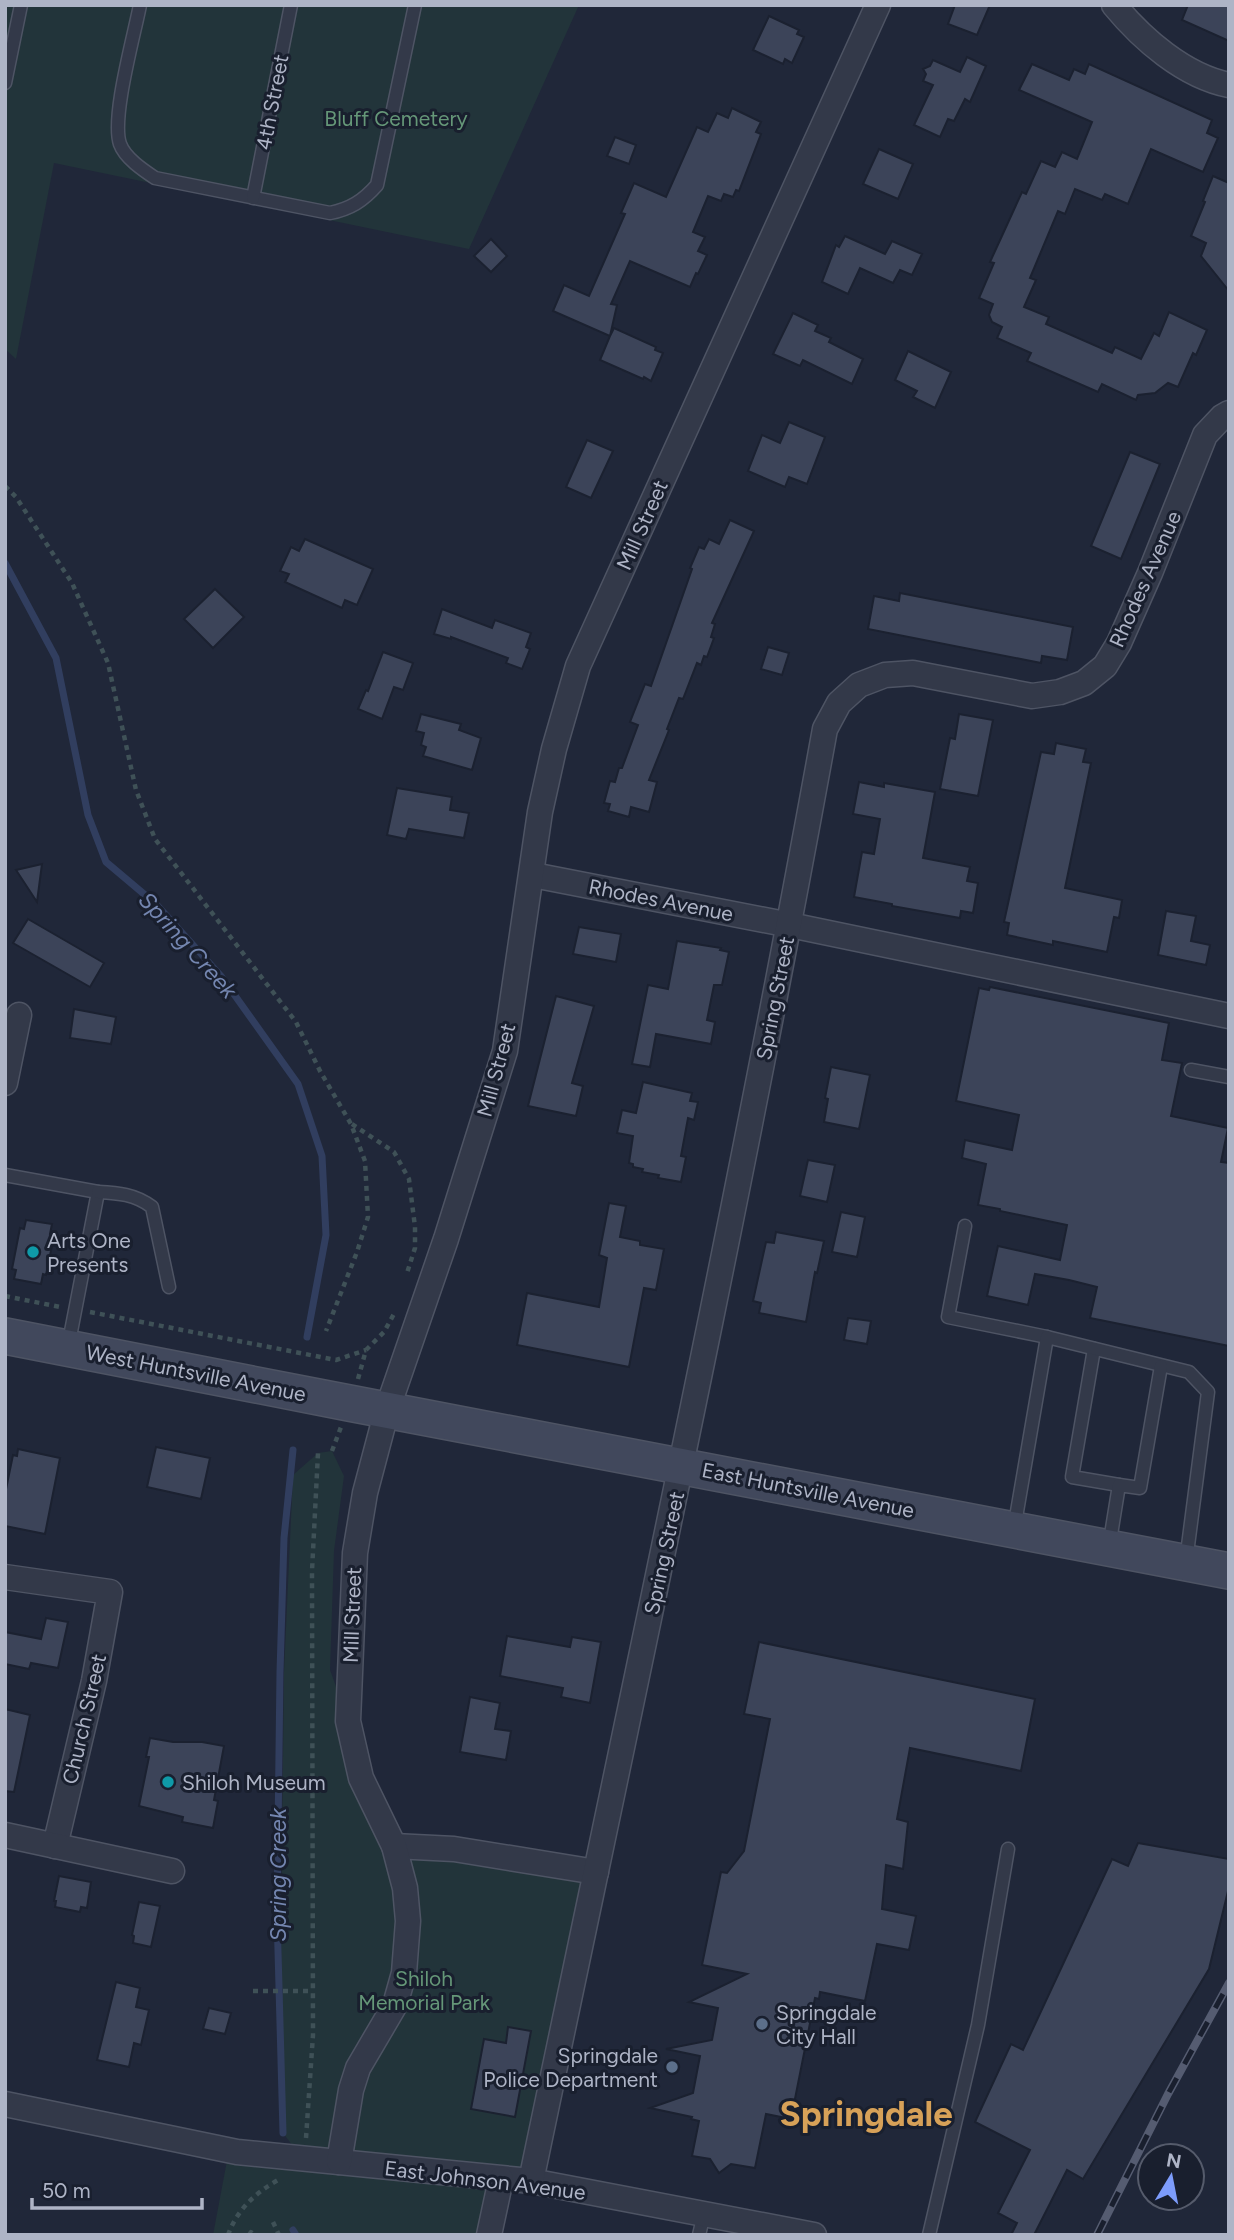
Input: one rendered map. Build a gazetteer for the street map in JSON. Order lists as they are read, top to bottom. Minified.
{"streets":{"main road":["West Huntsville Avenue","East Huntsville Avenue"],"street":["Mill Street","Rhodes Avenue","Spring Street","Church Street","East Johnson Avenue"],"lane":["4th Street"]},"crossings":[["Mill Street","Rhodes Avenue"],["Mill Street","West Huntsville Avenue"],["Mill Street","East Huntsville Avenue"],["Mill Street","East Johnson Avenue"],["Rhodes Avenue","Spring Street"],["Spring Street","East Huntsville Avenue"],["Spring Street","East Johnson Avenue"],["West Huntsville Avenue","East Huntsville Avenue"]],"districts":["Springdale"],"water":["Spring Creek"],"parks":["Bluff Cemetery","Shiloh Memorial Park"],"places":["Arts One Presents","Shiloh Museum","Springdale City Hall","Springdale Police Department"],"scale_bar":"50 m","north":"top"}
